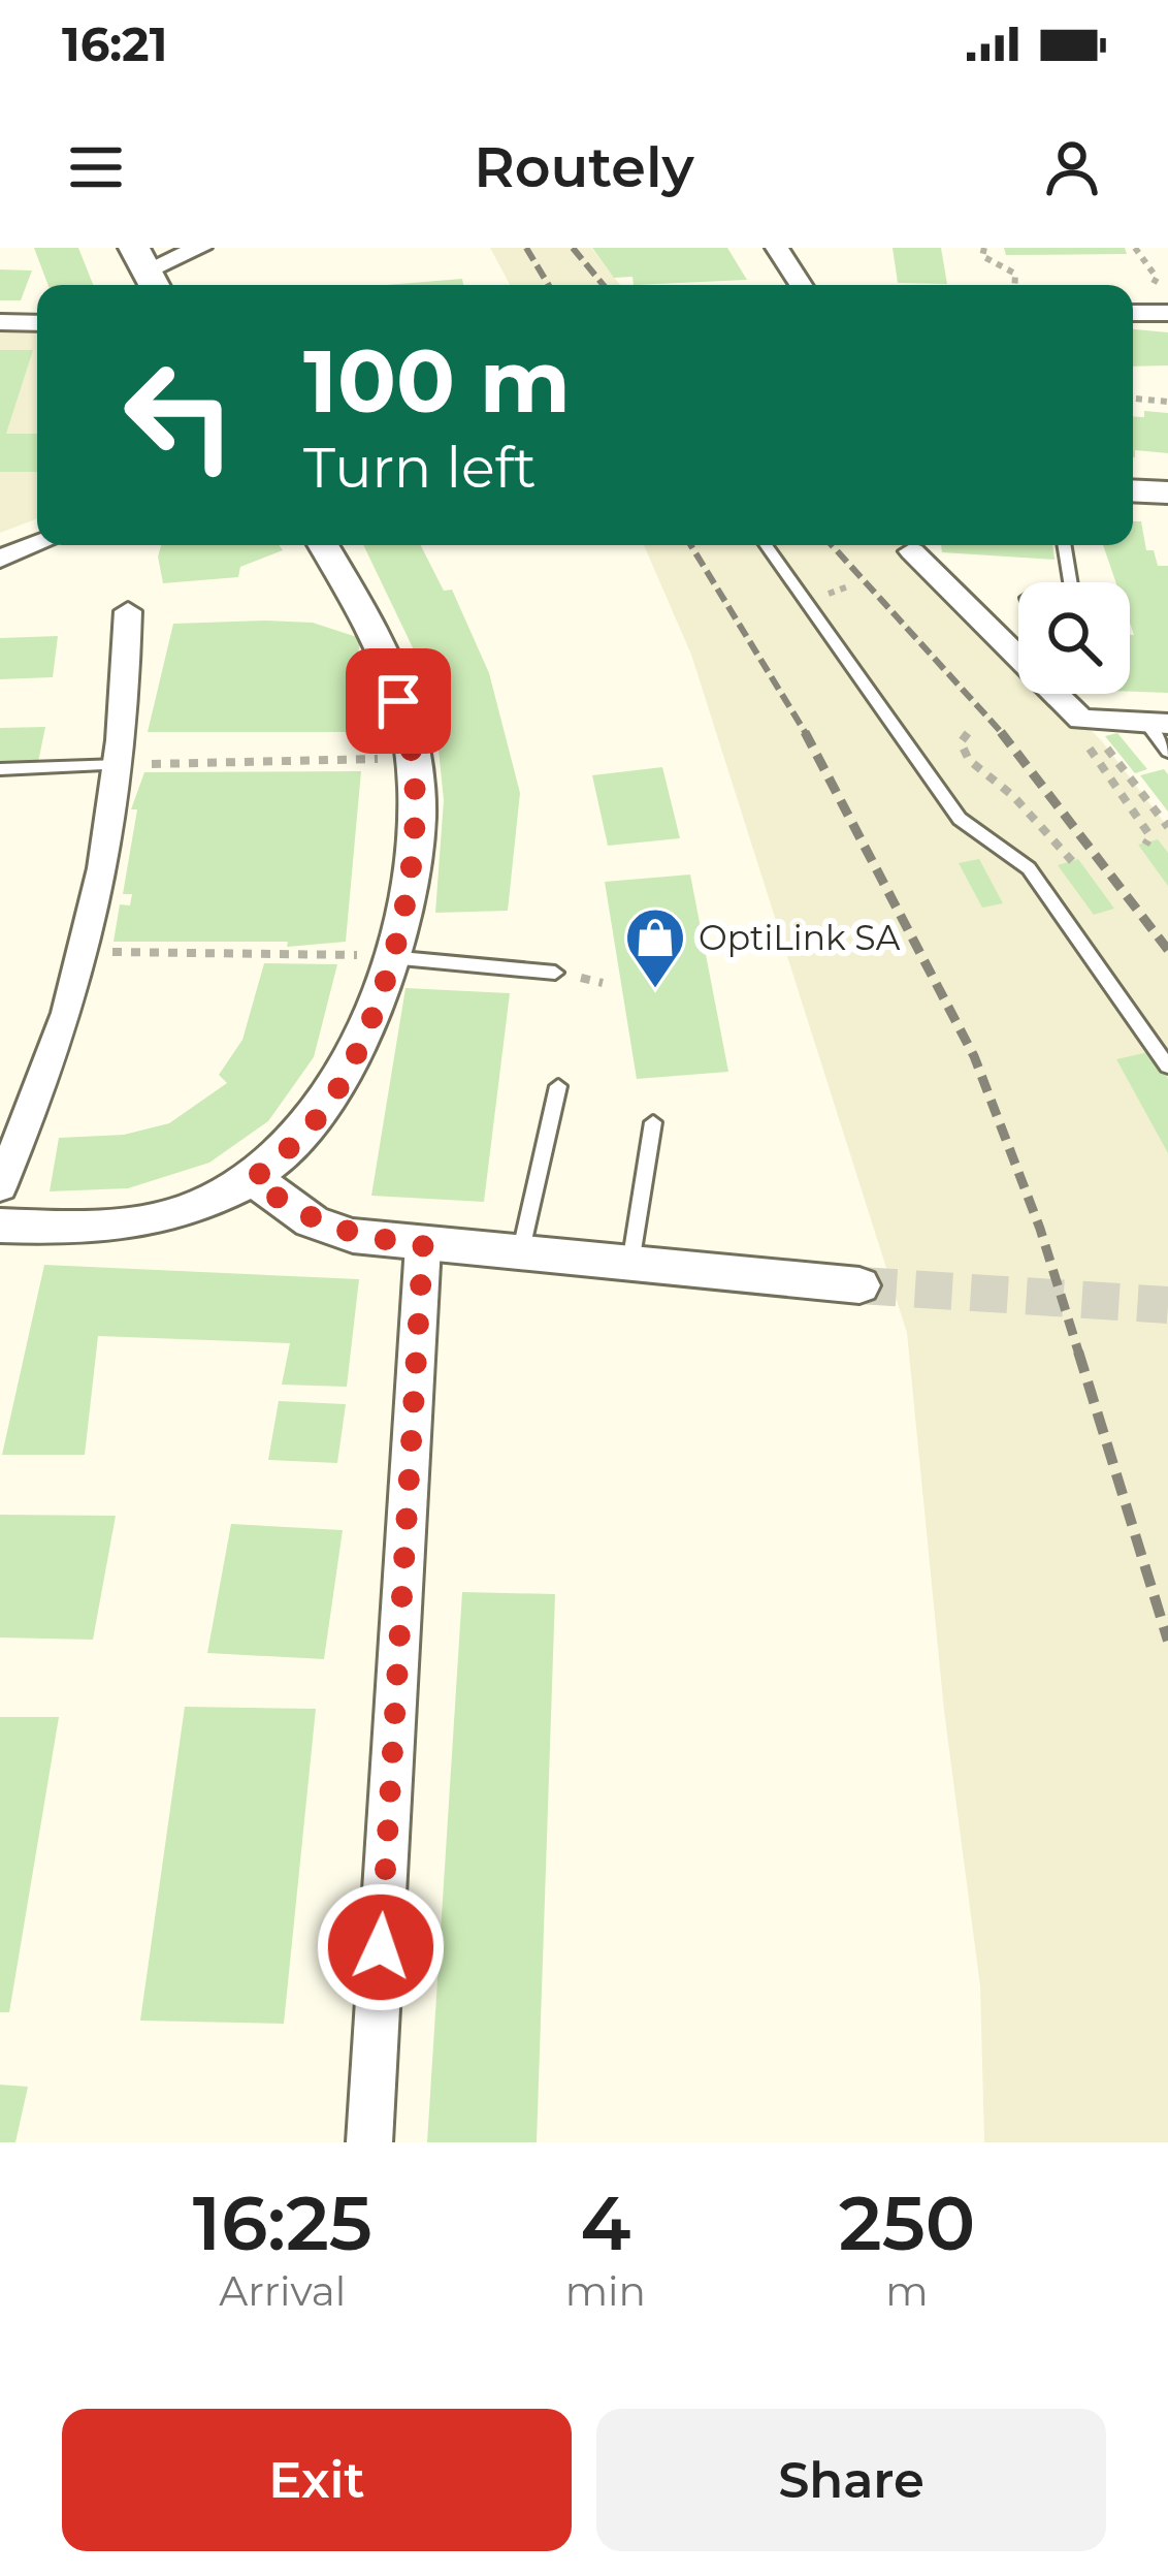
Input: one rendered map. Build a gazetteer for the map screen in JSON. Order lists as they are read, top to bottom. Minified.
{"places":{"shop":["OptiLink SA"]},"page":{"status":"16:21","header":"Routely","turn":["100 m","Turn left"],"eta":["16:25","Arrival","4","min","250","m"],"buttons":["Exit","Share"]}}
